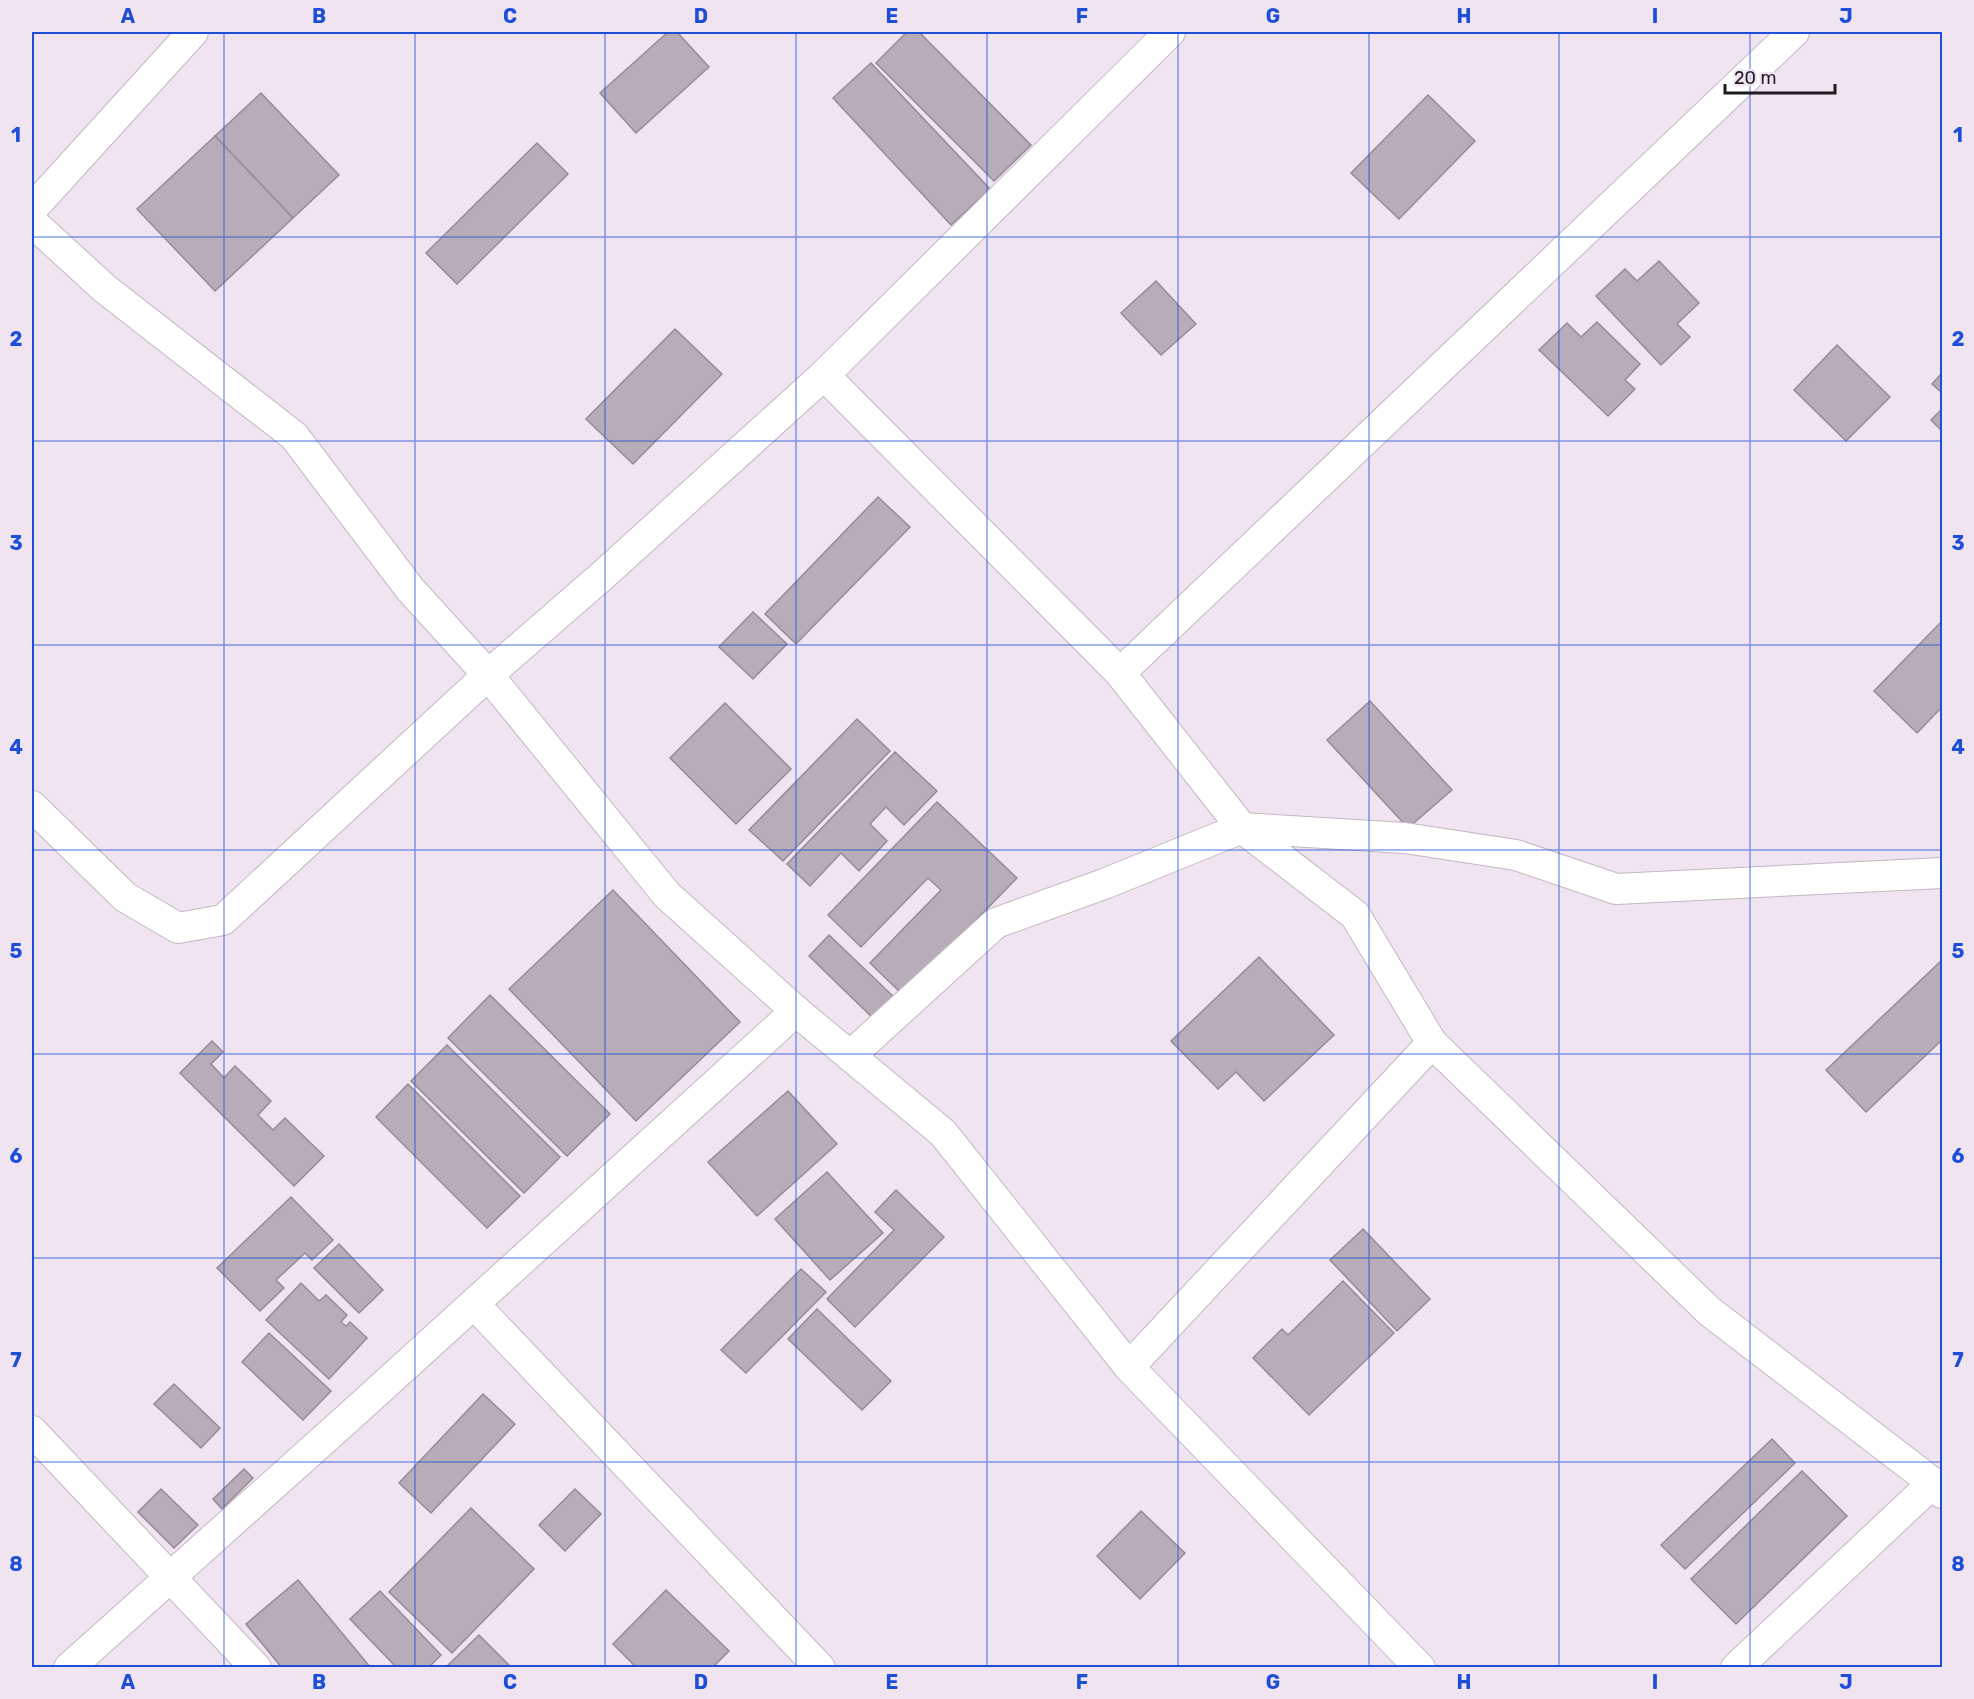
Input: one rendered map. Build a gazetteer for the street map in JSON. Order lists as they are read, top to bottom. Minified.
{"scale_bar":"20 m","grid":{"columns":["A","B","C","D","E","F","G","H","I","J"],"rows":["1","2","3","4","5","6","7","8"]}}
